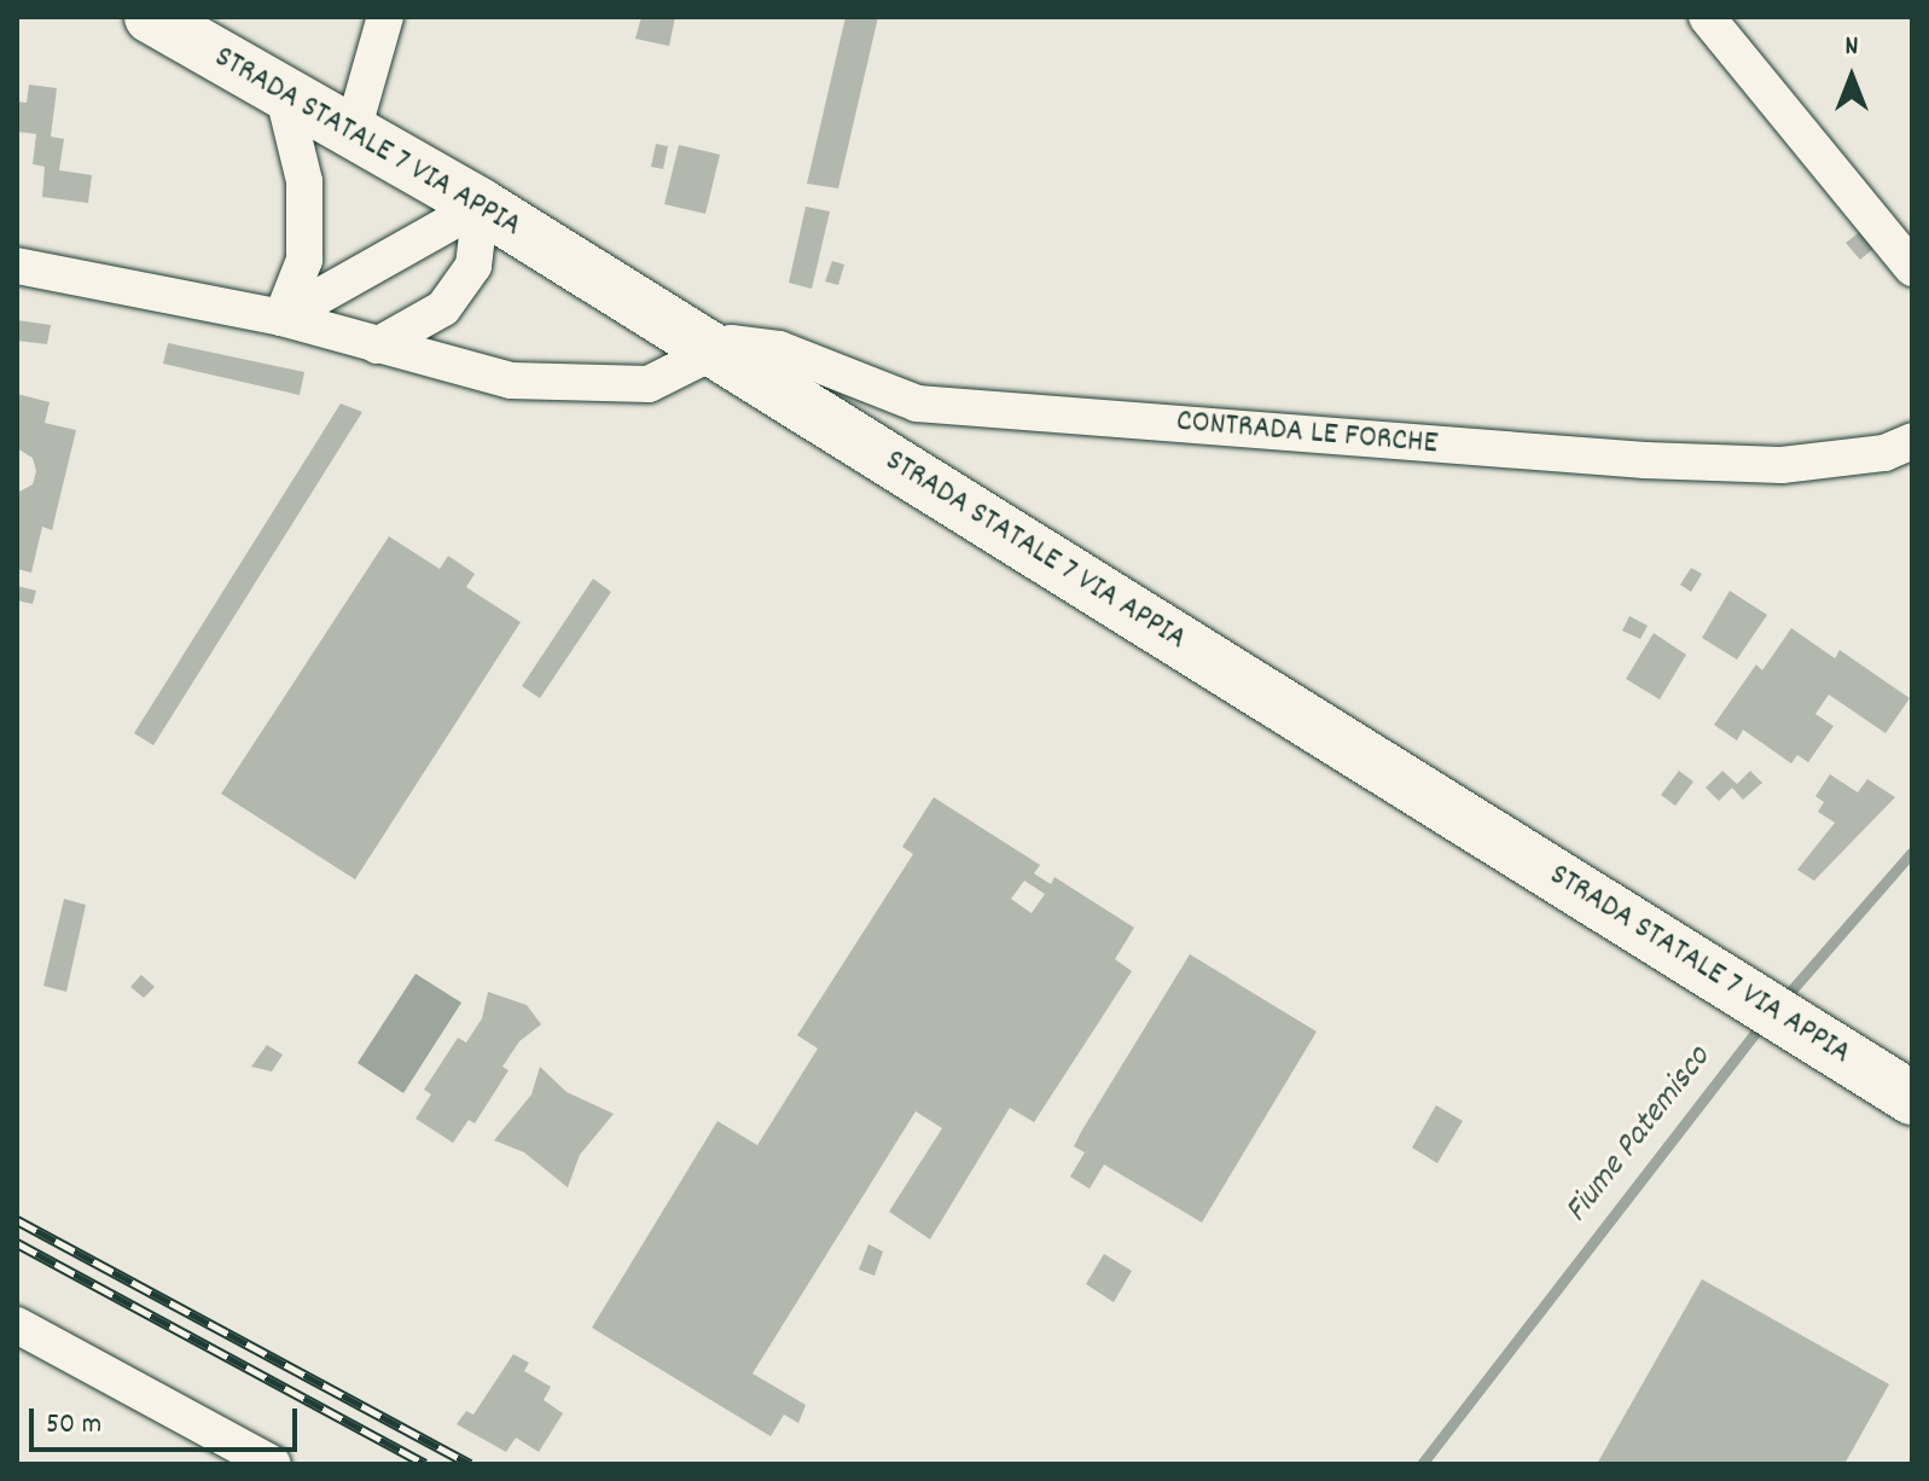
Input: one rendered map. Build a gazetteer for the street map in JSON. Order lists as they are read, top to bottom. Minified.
{"streets":{"main road":["STRADA STATALE 7 VIA APPIA"],"street":["CONTRADA LE FORCHE"]},"crossings":[["STRADA STATALE 7 VIA APPIA","CONTRADA LE FORCHE"]],"water":["Fiume Patemisco"],"scale_bar":"50 m","north":"top"}
